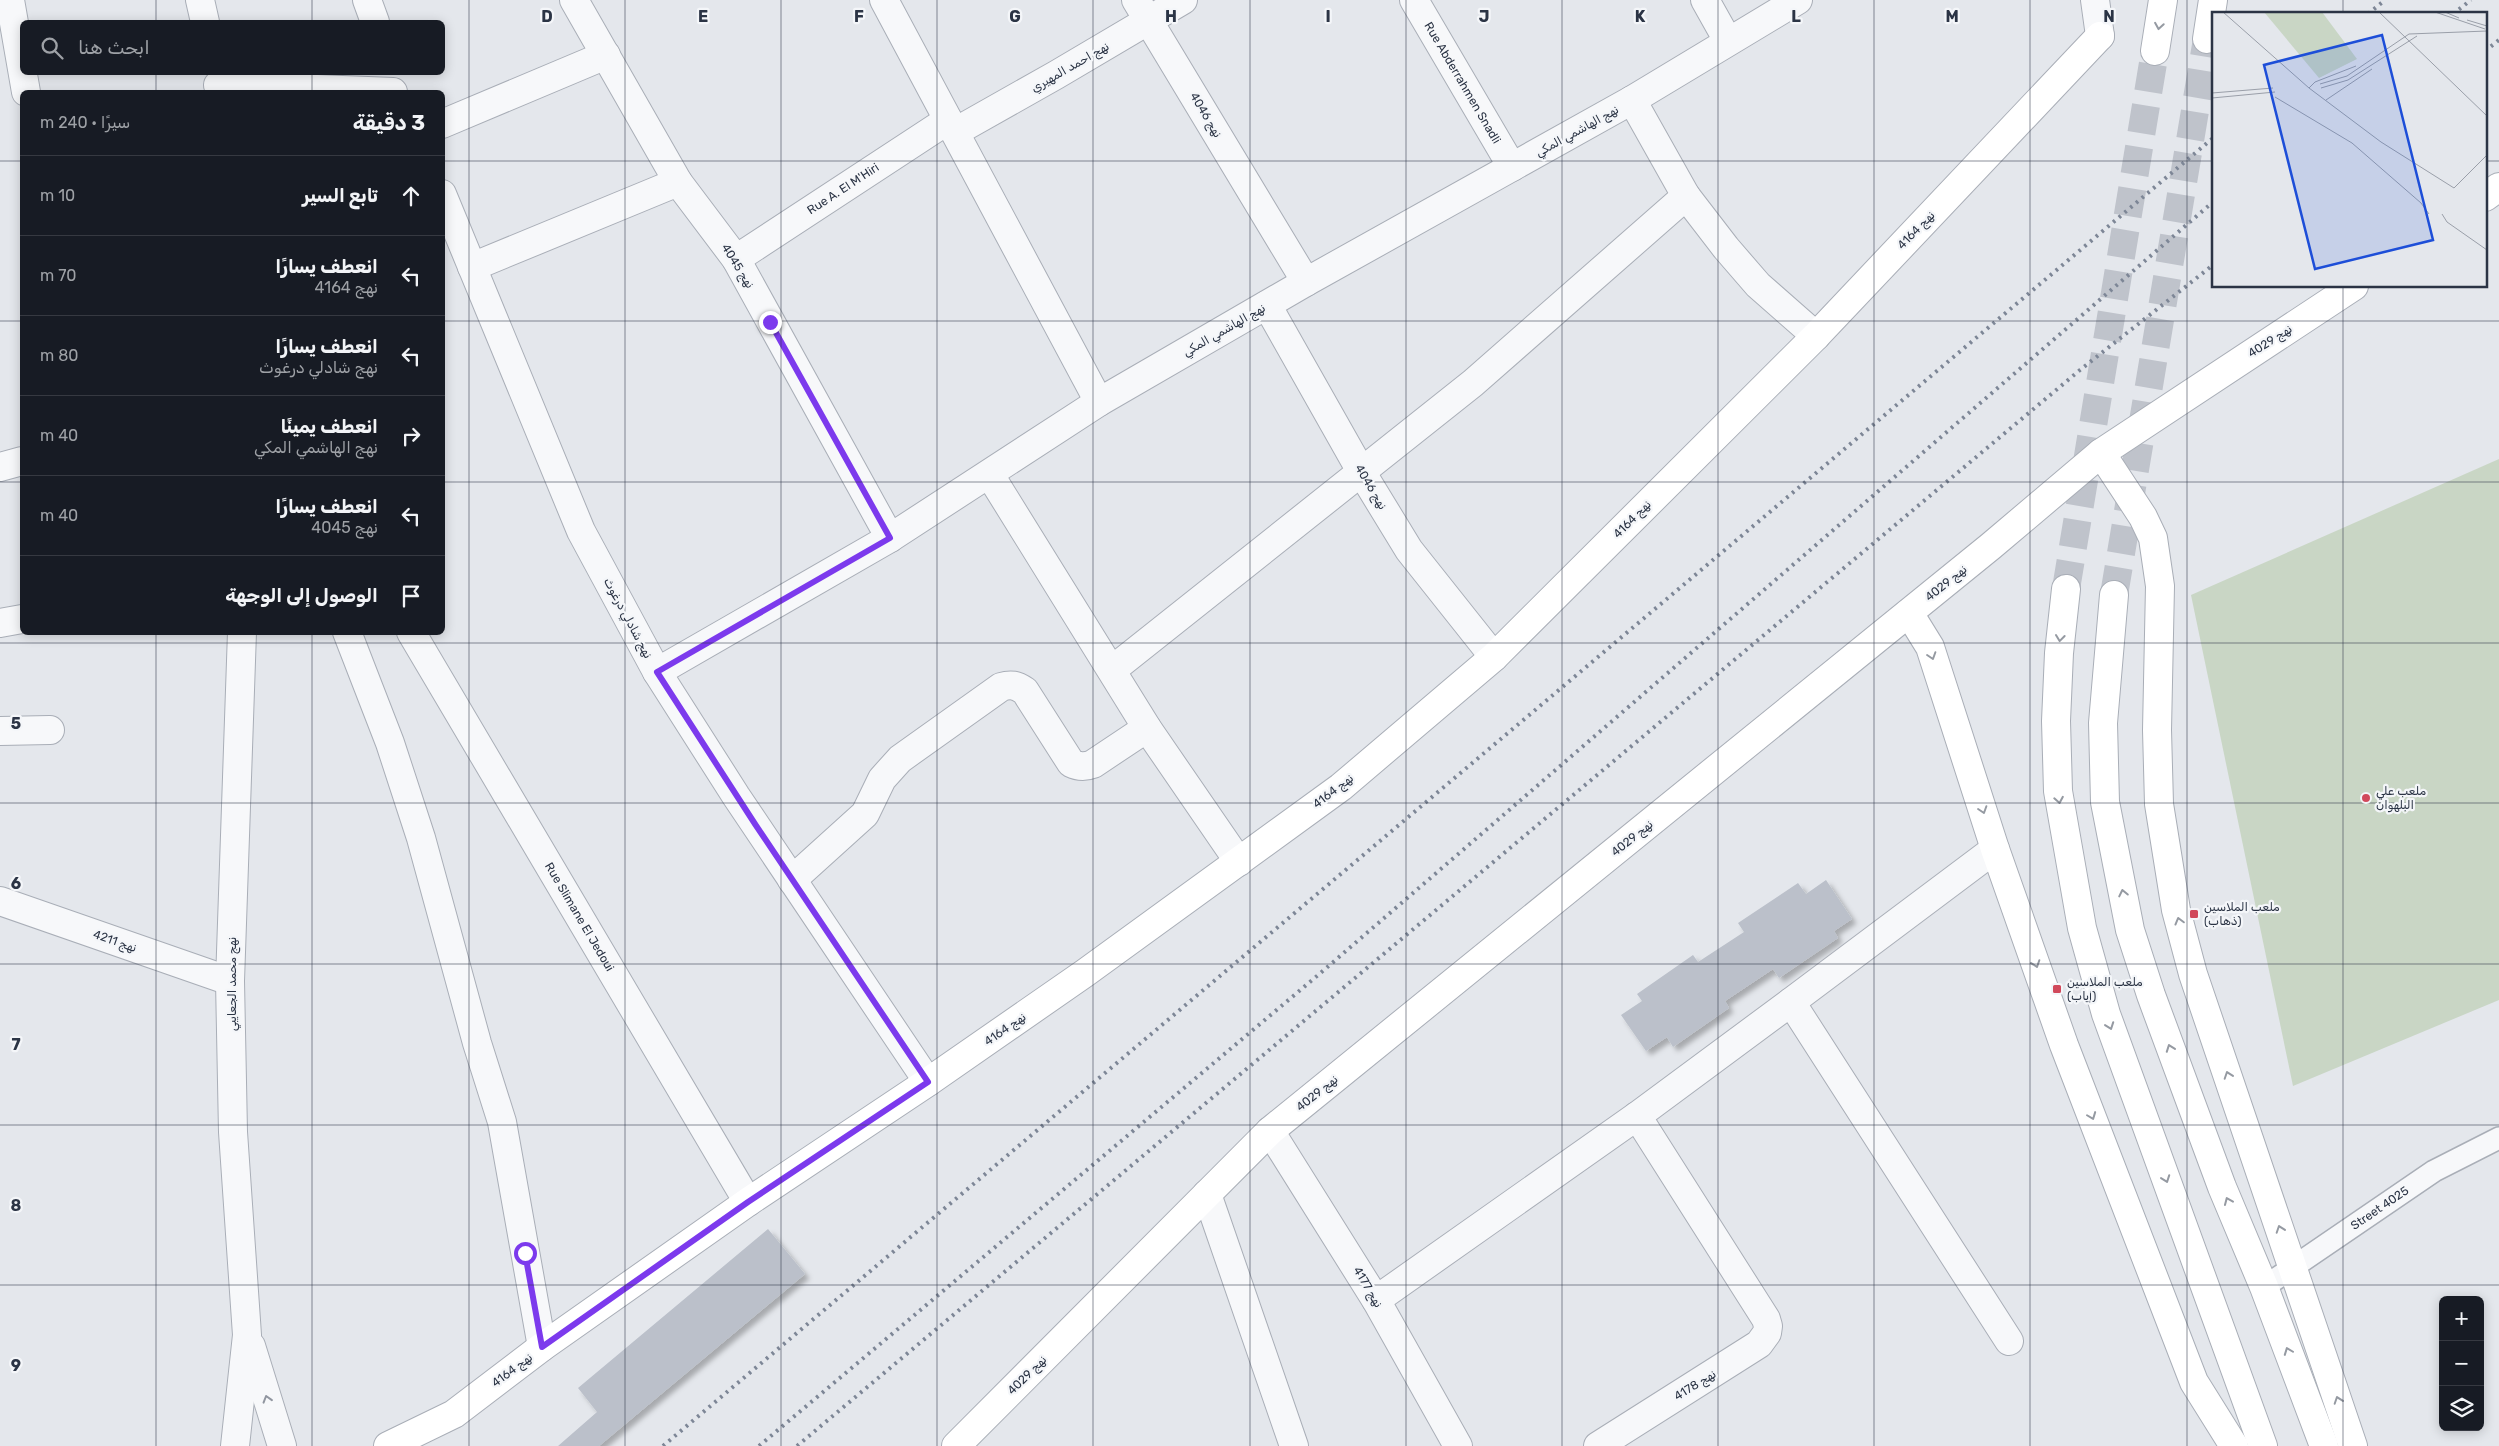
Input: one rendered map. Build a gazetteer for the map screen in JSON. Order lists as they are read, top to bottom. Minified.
{"streets":{"street":["نهج احمد المهيري","Rue Abderrahmen Snadli","نهج 4046","نهج الهاشمي المكي","Rue A. El M'Hiri","نهج 4164","نهج 4045","نهج 4029","نهج شادلي درغوث","Rue Slimane El Jedoui","نهج 4211","نهج محمد الجعايبي","نهج 4177","نهج 4178"],"lane":["Street 4025"]},"crossings":[["نهج احمد المهيري","نهج 4046"],["نهج احمد المهيري","Rue A. El M'Hiri"],["Rue Abderrahmen Snadli","نهج الهاشمي المكي"],["نهج 4046","نهج الهاشمي المكي"],["نهج 4046","نهج 4164"],["نهج الهاشمي المكي","نهج 4045"],["نهج الهاشمي المكي","نهج شادلي درغوث"],["Rue A. El M'Hiri","نهج 4045"],["نهج 4164","نهج شادلي درغوث"],["نهج 4164","Rue Slimane El Jedoui"],["نهج 4029","نهج 4177"],["نهج 4211","نهج محمد الجعايبي"]],"places":{"other":["ملعب علي البلهوان"],"transit":["ملعب الملاسين (ذهاب)","ملعب الملاسين (إياب)"]},"page":{"search":"ابحث هنا","heading":["3 دقيقة","سيرًا · 240 m"],"list":[["تابع السير","10 m"],["انعطف يسارًا","نهج 4164","70 m"],["انعطف يسارًا","نهج شادلي درغوث","80 m"],["انعطف يمينًا","نهج الهاشمي المكي","40 m"],["انعطف يسارًا","نهج 4045","40 m"],"الوصول إلى الوجهة"],"map_buttons":["+","−"]},"grid":{"columns":["D","E","F","G","H","I","J","K","L","M","N"],"rows":["5","6","7","8","9"]}}
